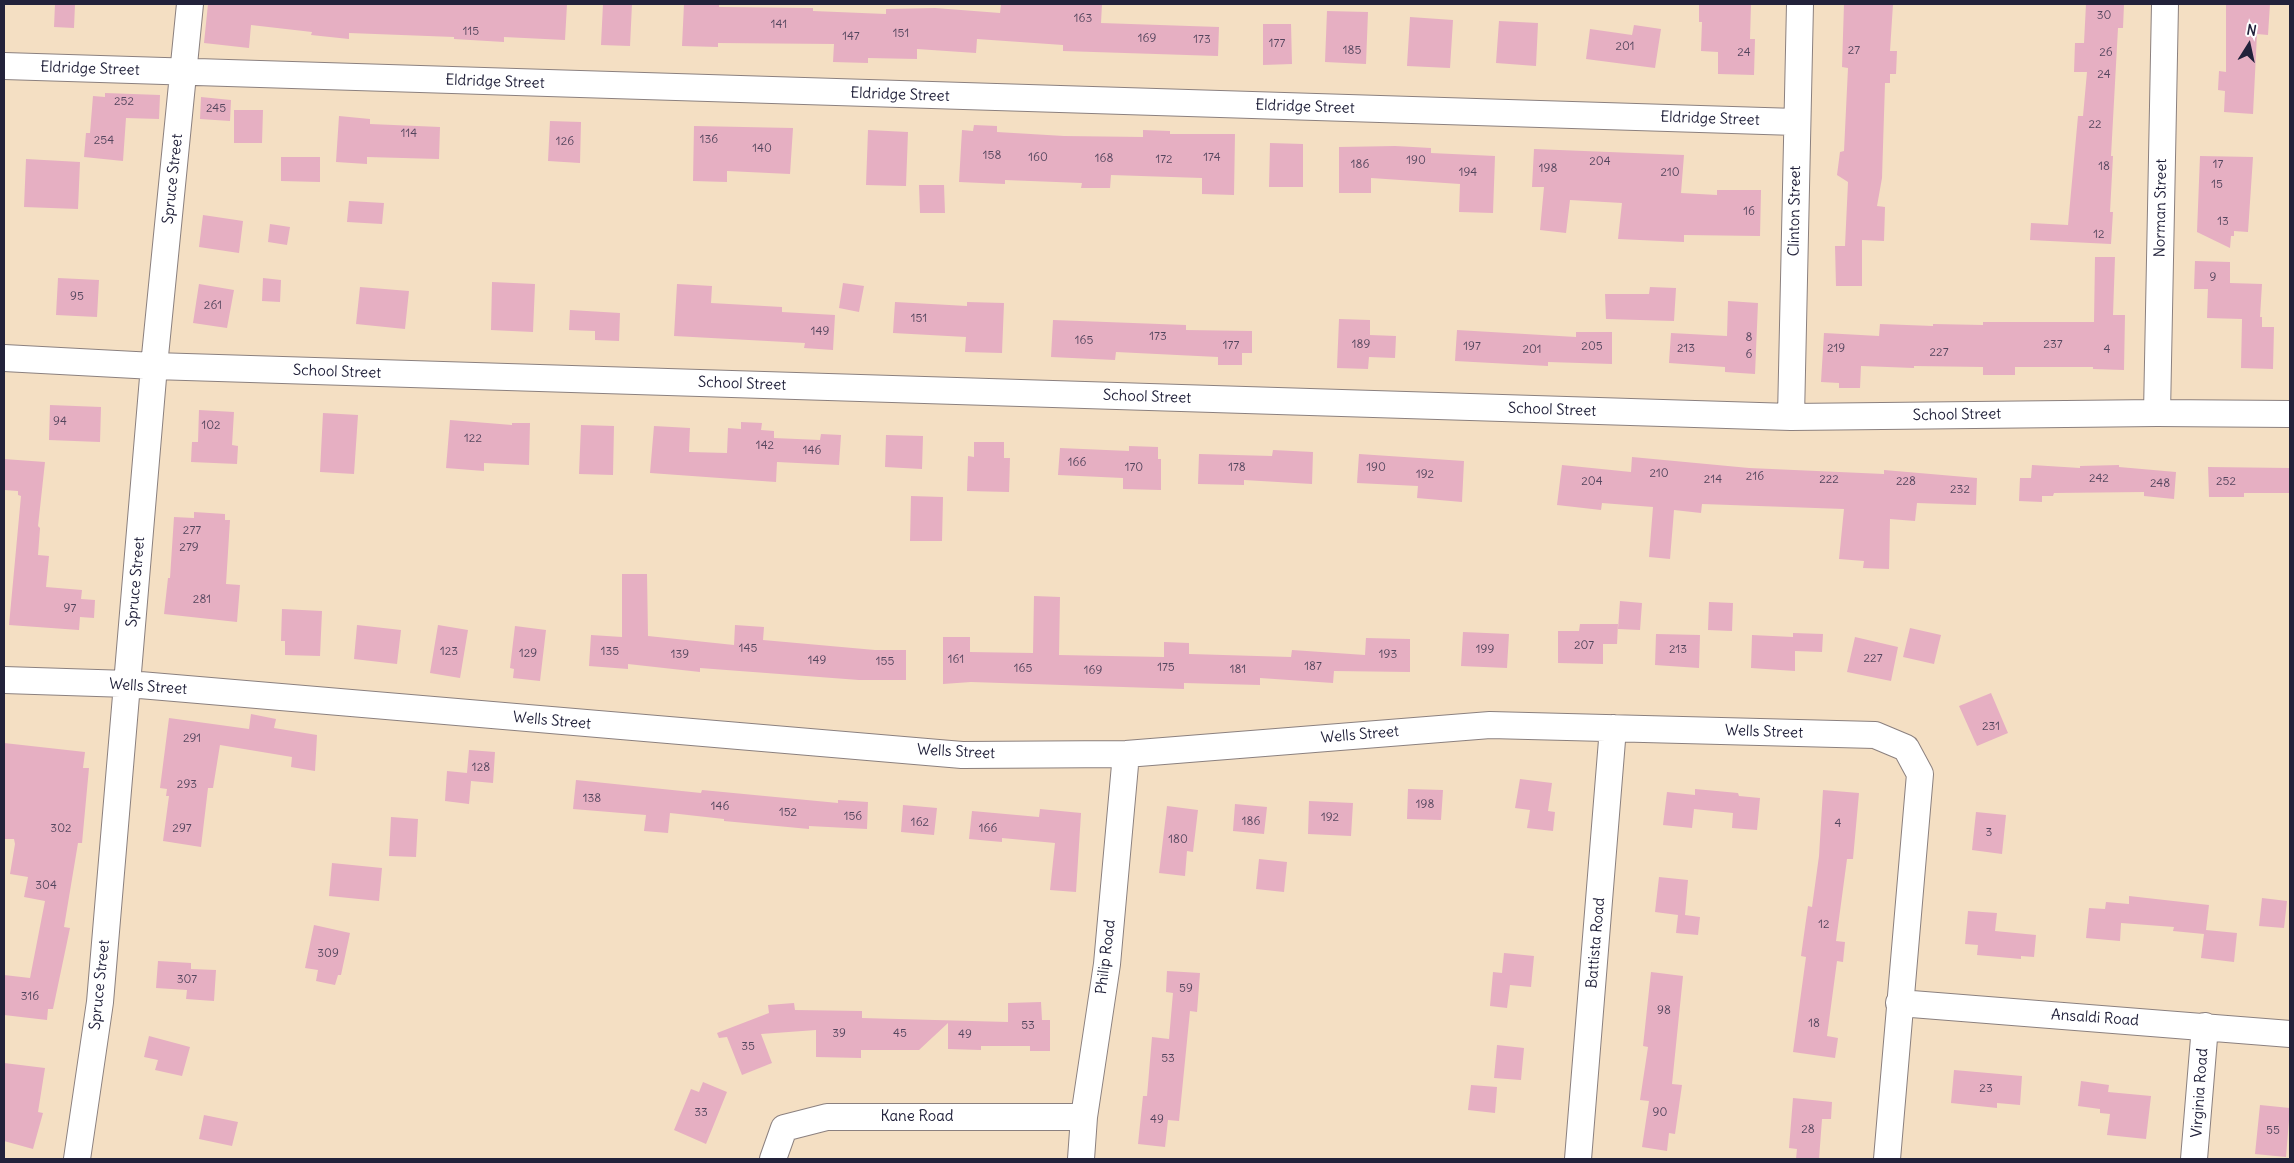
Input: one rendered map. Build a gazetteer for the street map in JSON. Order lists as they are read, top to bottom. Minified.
{"streets":{"street":["Eldridge Street","Spruce Street","Norman Street","Clinton Street","School Street","Wells Street","Battista Road","Philip Road","Ansaldi Road","Virginia Road","Kane Road"]},"crossings":[["Eldridge Street","Spruce Street"],["Eldridge Street","Clinton Street"],["Spruce Street","School Street"],["Spruce Street","Wells Street"],["Norman Street","School Street"],["Clinton Street","School Street"],["Wells Street","Battista Road"],["Wells Street","Philip Road"],["Wells Street","Ansaldi Road"],["Philip Road","Kane Road"],["Ansaldi Road","Virginia Road"]],"house_numbers":["30","163","141","115","151","147","169","173","177","201","185","27","24","26","24","252","245","22","114","136","254","126","140","158","160","174","168","172","190","204","186","17","18","198","194","210","15","16","13","12","9","95","261","151","149","173","8","165","189","237","177","197","205","213","219","201","4","227","6","94","102","122","142","146","166","170","178","190","210","192","216","242","214","222","204","228","252","248","232","277","279","281","97","207","145","199","213","123","135","129","139","193","227","161","149","155","187","175","165","181","169","231","291","128","293","138","198","146","152","156","192","186","162","4","302","297","166","3","180","304","12","309","307","59","316","98","18","53","39","45","49","35","53","23","33","90","49","28","55"],"north":"top"}
